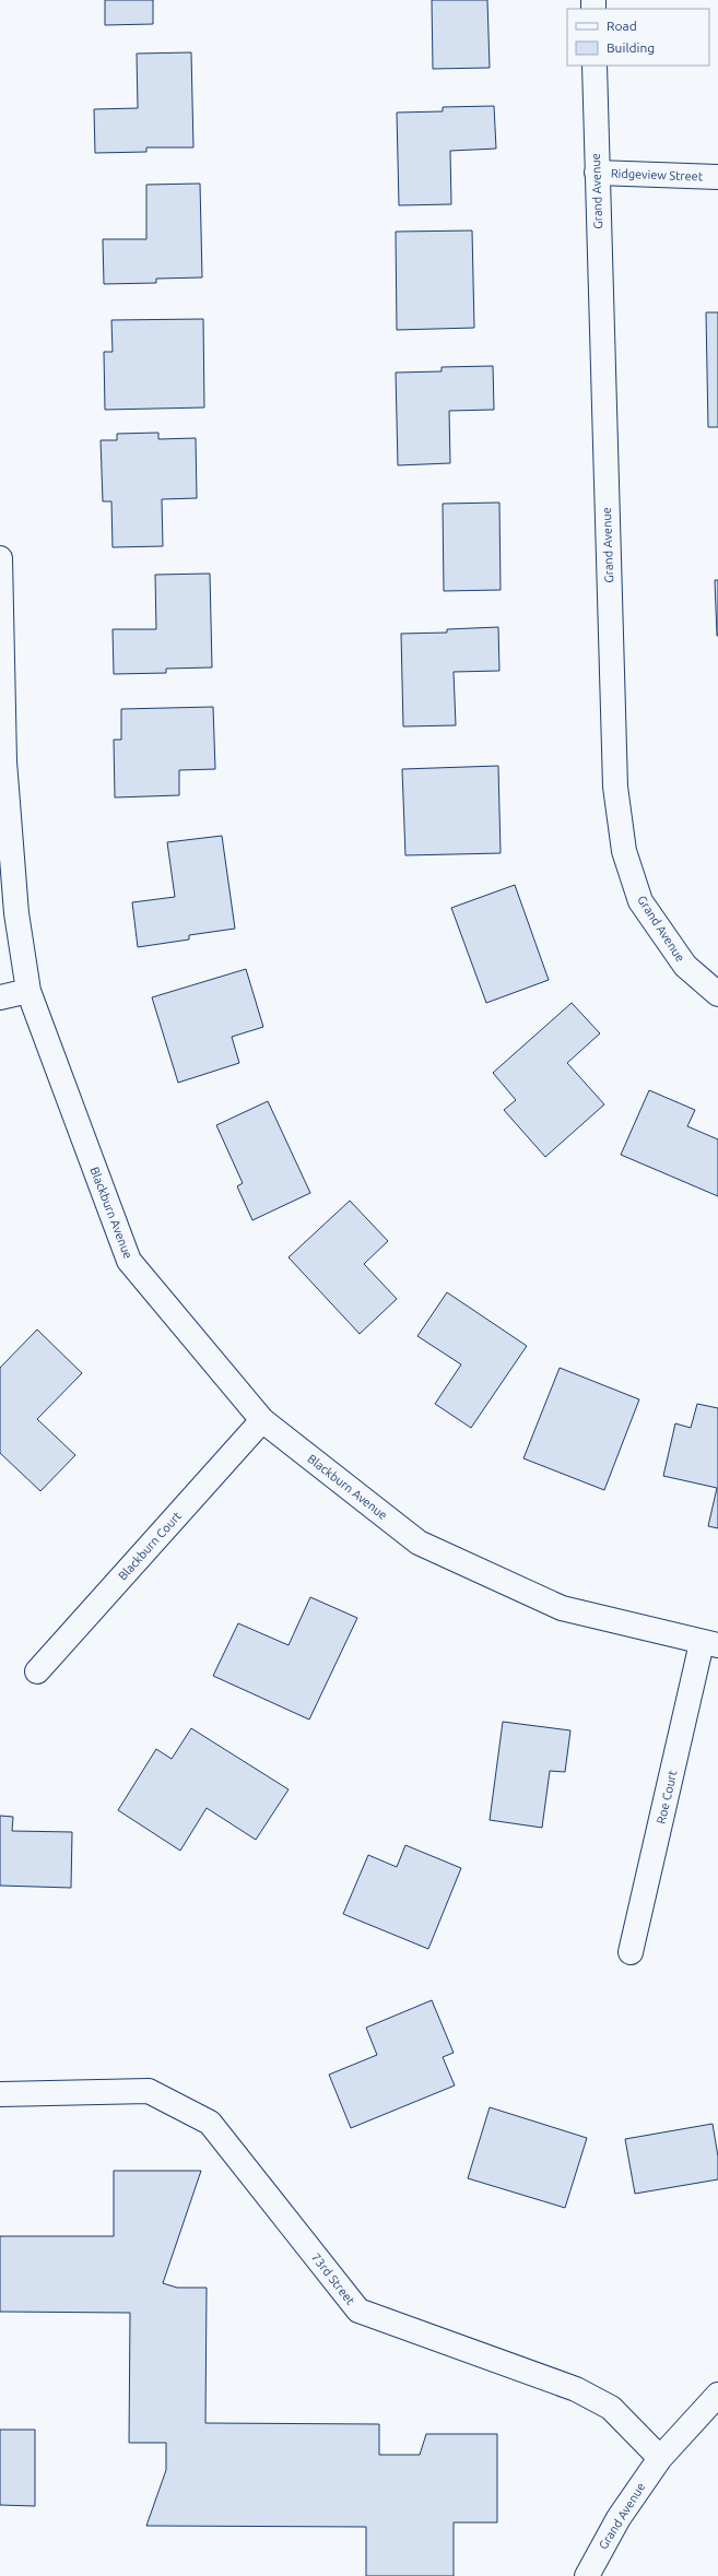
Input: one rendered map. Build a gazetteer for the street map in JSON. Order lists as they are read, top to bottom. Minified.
{"streets":{"street":["Ridgeview Street","Grand Avenue","Blackburn Avenue","Blackburn Court","Roe Court","73rd Street"]},"crossings":[["Ridgeview Street","Grand Avenue"],["Grand Avenue","73rd Street"],["Blackburn Avenue","Blackburn Court"],["Blackburn Avenue","Roe Court"]],"legend":["Road","Building"]}
